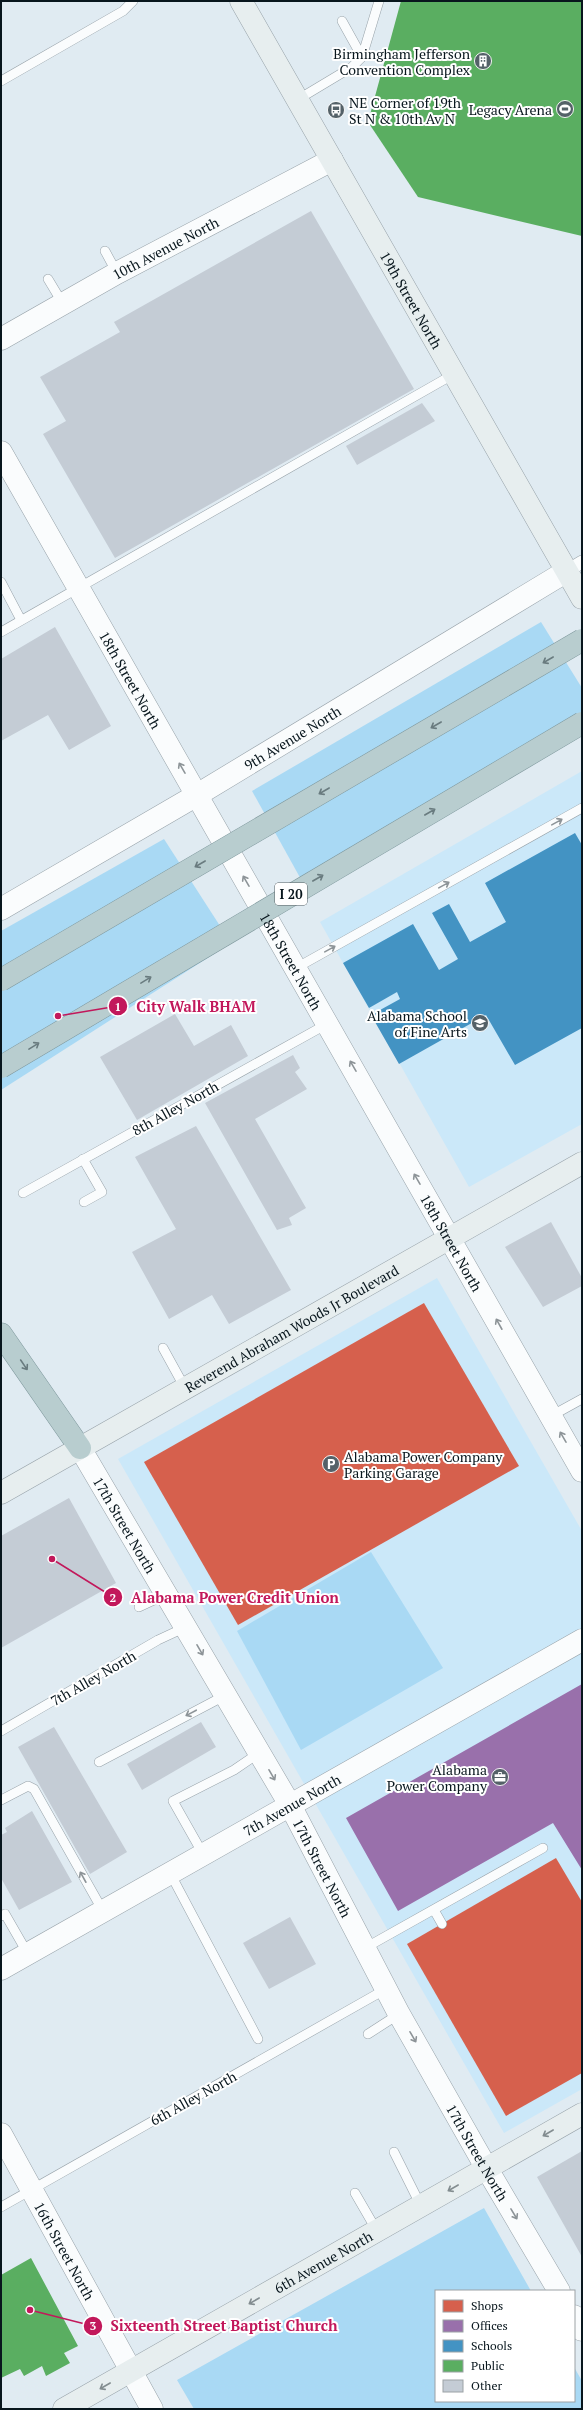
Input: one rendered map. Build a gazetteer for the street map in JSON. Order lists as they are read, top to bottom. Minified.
{"streets":{"highway":["I 20"],"main road":["19th Street North","Reverend Abraham Woods Jr Boulevard","6th Avenue North"],"street":["10th Avenue North","18th Street North","9th Avenue North","17th Street North","7th Avenue North","16th Street North"],"lane":["8th Alley North","7th Alley North","6th Alley North"]},"crossings":[["10th Avenue North","19th Street North"],["19th Street North","9th Avenue North"],["18th Street North","9th Avenue North"],["18th Street North","8th Alley North"],["18th Street North","Reverend Abraham Woods Jr Boulevard"],["Reverend Abraham Woods Jr Boulevard","17th Street North"],["17th Street North","7th Alley North"],["17th Street North","7th Avenue North"],["17th Street North","6th Alley North"],["17th Street North","6th Avenue North"],["6th Alley North","16th Street North"],["16th Street North","6th Avenue North"]],"one_way":["18th Street North","17th Street North","6th Avenue North"],"places":{"building":["Birmingham Jefferson Convention Complex"],"sports":["Legacy Arena"],"bus stop":["NE Corner of 19th St N & 10th Av N"],"other":["City Walk BHAM","Alabama Power Credit Union","Sixteenth Street Baptist Church"],"school or university":["Alabama School of Fine Arts"],"parking":["Alabama Power Company Parking Garage"],"office":["Alabama Power Company"]},"legend":["Shops","Offices","Schools","Public","Other"]}
